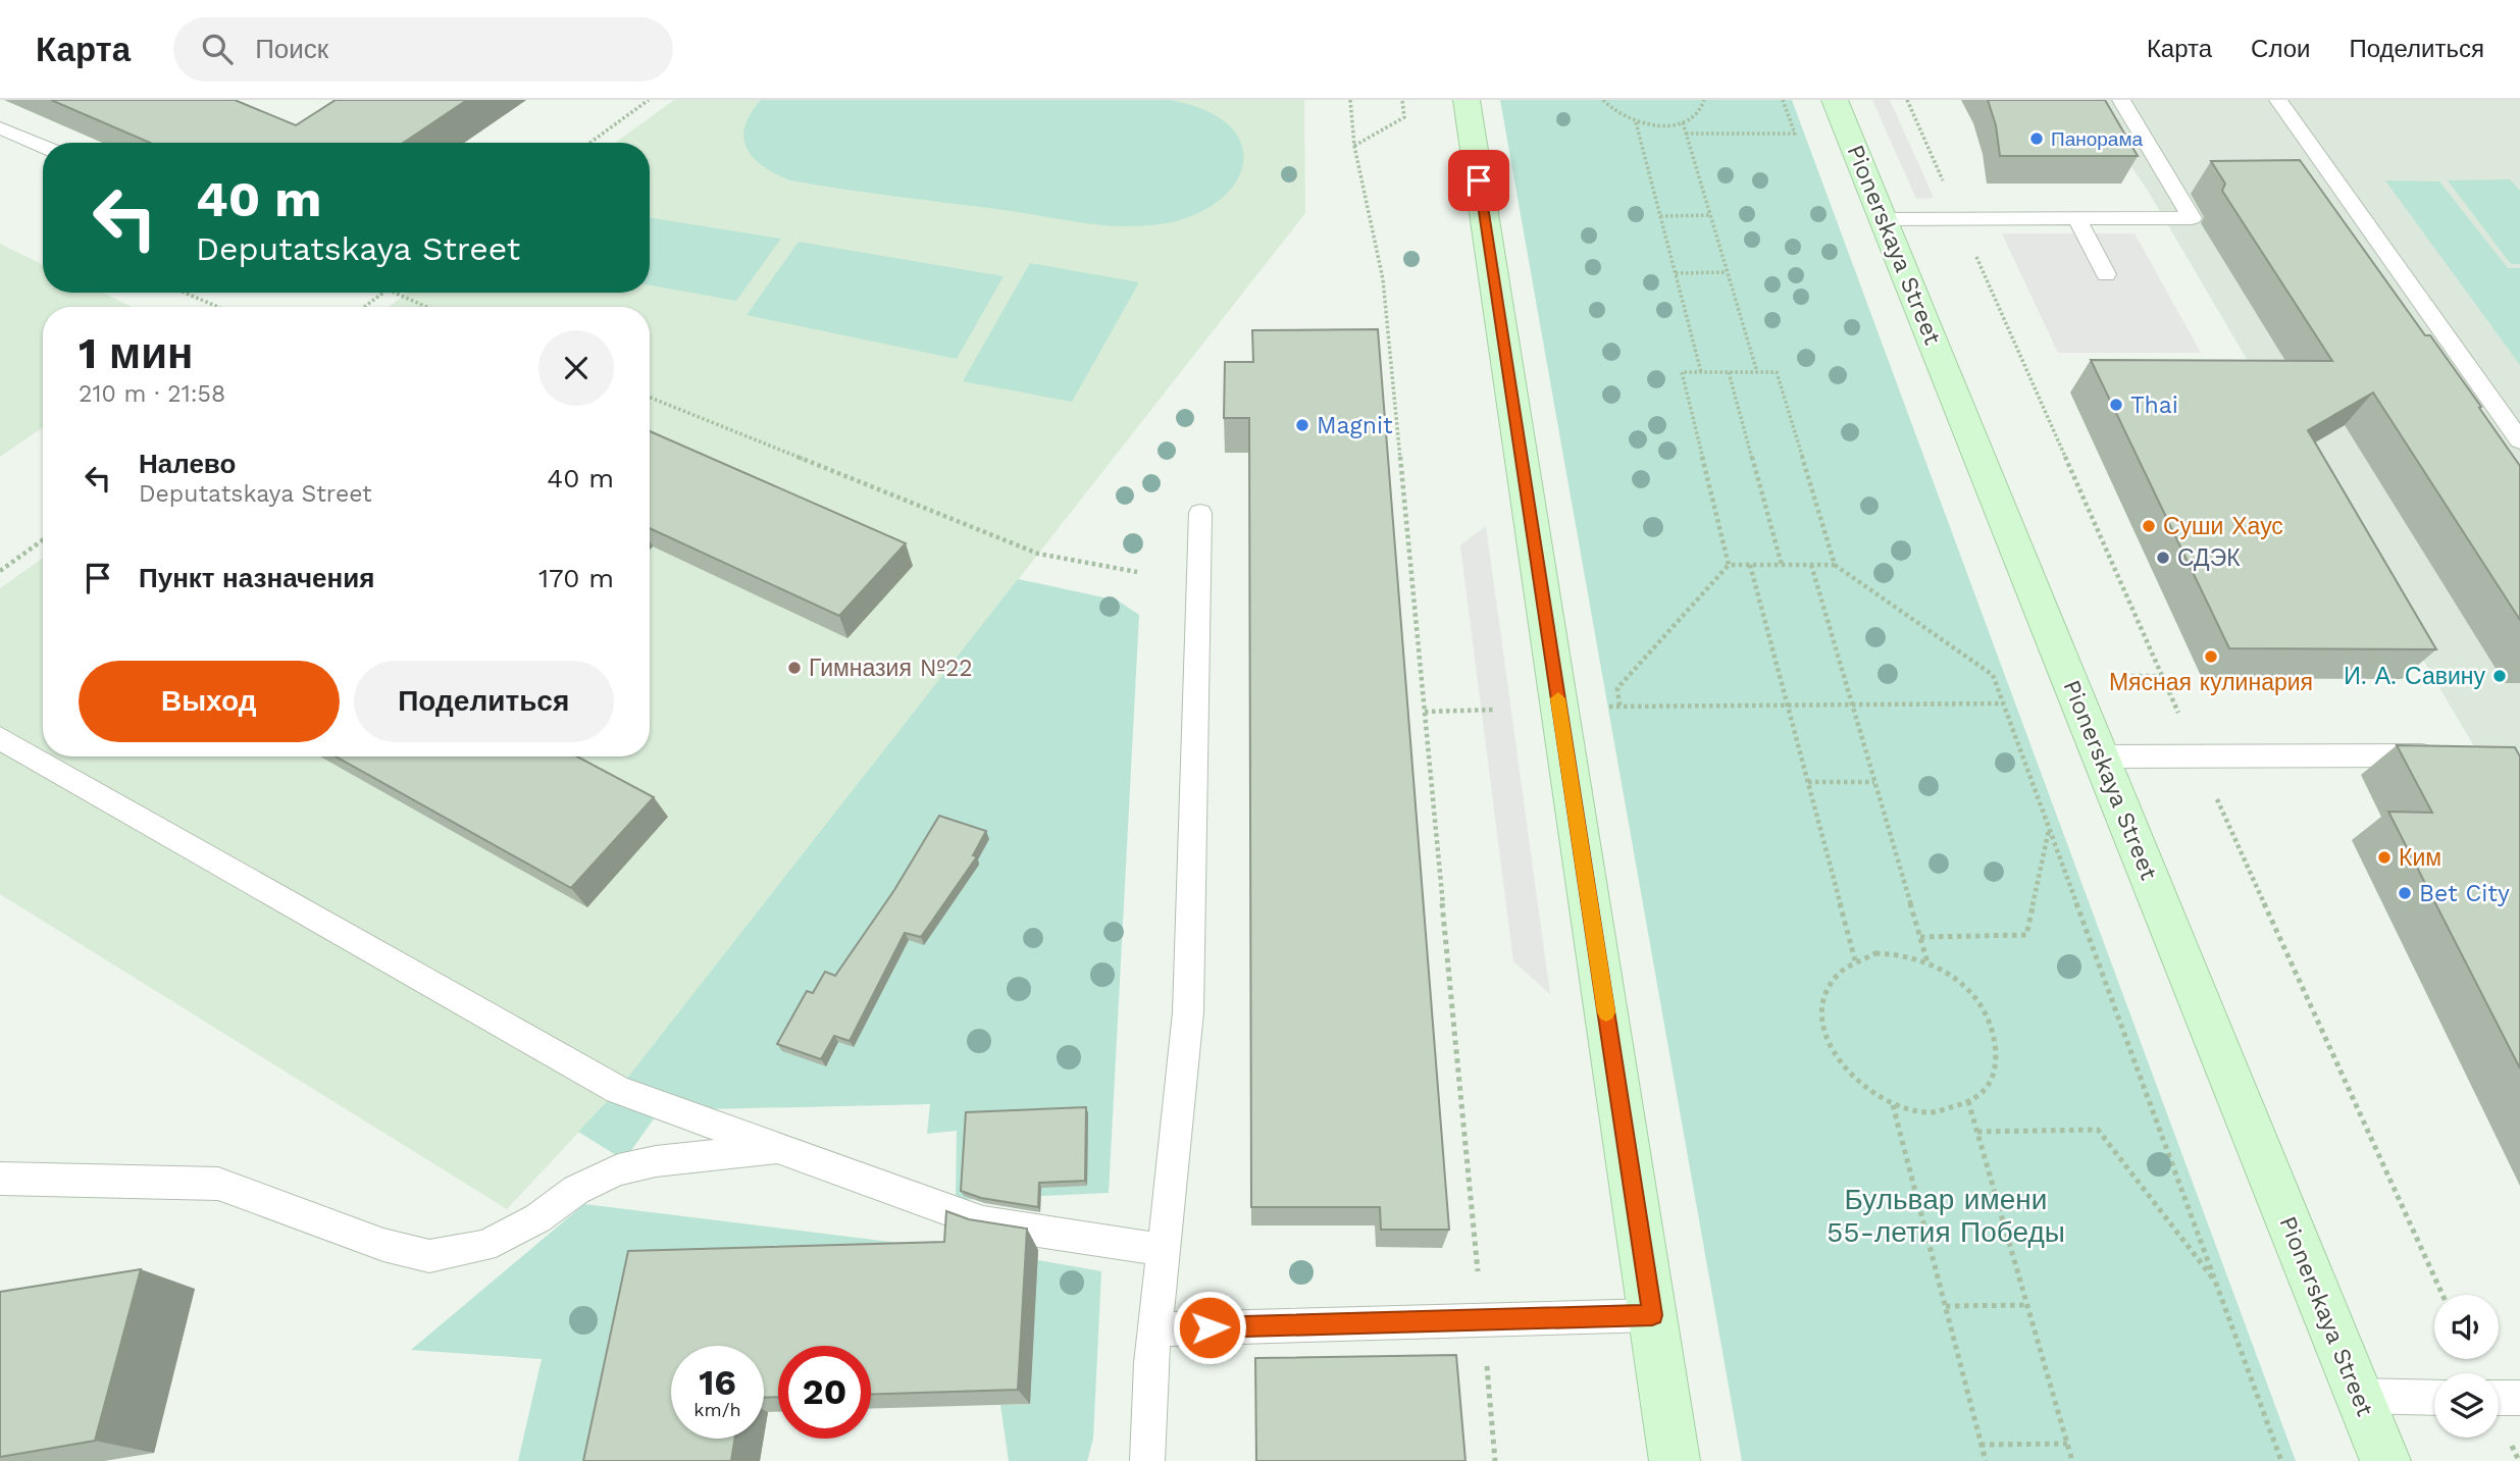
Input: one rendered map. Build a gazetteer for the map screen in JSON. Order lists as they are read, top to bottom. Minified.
{"streets":{"main road":["Pionerskaya Street"]},"parks":["Бульвар имени 55-летия Победы"],"places":["Панорама","Thai","Magnit","Суши Хаус","СДЭК","Мясная кулинария","Гимназия №22","И. А. Савину","Ким","Bet City"],"page":{"header":"Карта","search":"Поиск","nav":["Карта","Слои","Поделиться"],"turn":["40 m","Deputatskaya Street"],"heading":["1 мин","210 m · 21:58"],"list":[{"name":"Налево","note":"Deputatskaya Street","value":"40 m"},{"name":"Пункт назначения","value":"170 m"}],"buttons":["Выход","Поделиться"],"speed":"16 km/h","limit":"20"}}
